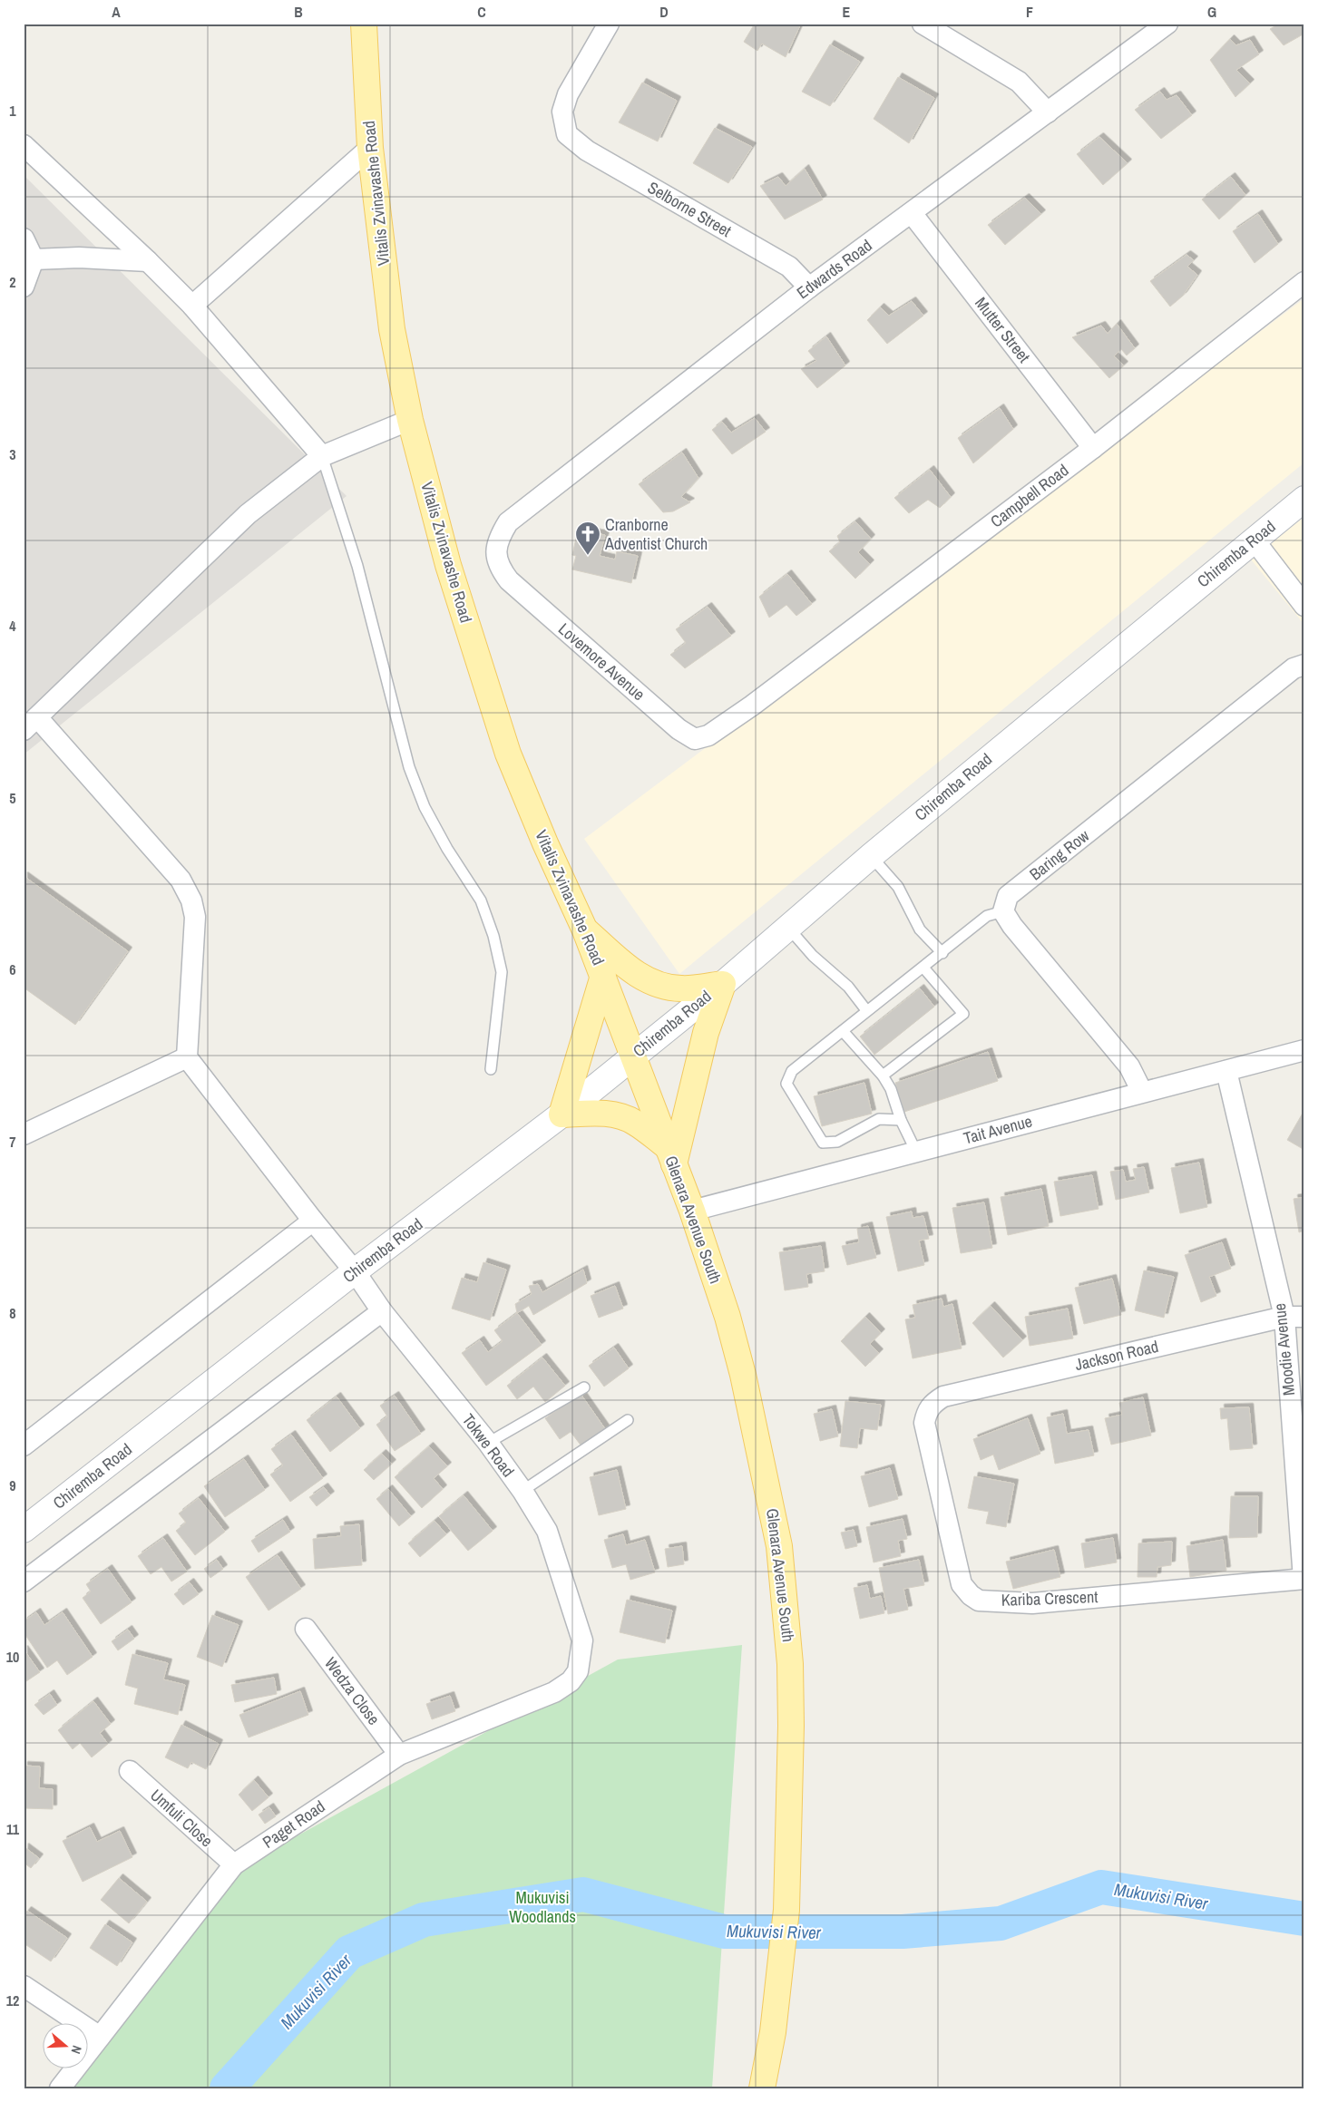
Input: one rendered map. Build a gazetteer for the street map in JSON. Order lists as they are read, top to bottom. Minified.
{"streets":{"main road":["Vitalis Zvinavashe Road","Chiremba Road","Glenara Avenue South"],"street":["Selborne Street","Edwards Road","Mutter Street","Campbell Road","Lovemore Avenue","Baring Row","Tait Avenue","Moodie Avenue","Jackson Road","Tokwe Road","Kariba Crescent","Wedza Close","Umfuli Close","Paget Road"]},"crossings":[["Vitalis Zvinavashe Road","Chiremba Road"],["Vitalis Zvinavashe Road","Glenara Avenue South"],["Selborne Street","Edwards Road"],["Edwards Road","Mutter Street"],["Edwards Road","Lovemore Avenue"],["Mutter Street","Campbell Road"],["Campbell Road","Lovemore Avenue"],["Chiremba Road","Glenara Avenue South"],["Chiremba Road","Tokwe Road"],["Tait Avenue","Glenara Avenue South"],["Tait Avenue","Moodie Avenue"],["Moodie Avenue","Jackson Road"],["Moodie Avenue","Kariba Crescent"],["Jackson Road","Kariba Crescent"],["Tokwe Road","Paget Road"],["Wedza Close","Paget Road"],["Umfuli Close","Paget Road"]],"water":["Mukuvisi River"],"parks":["Mukuvisi Woodlands"],"places":{"church":["Cranborne Adventist Church"]},"north":"right","grid":{"columns":["A","B","C","D","E","F","G"],"rows":["1","2","3","4","5","6","7","8","9","10","11","12"]}}
